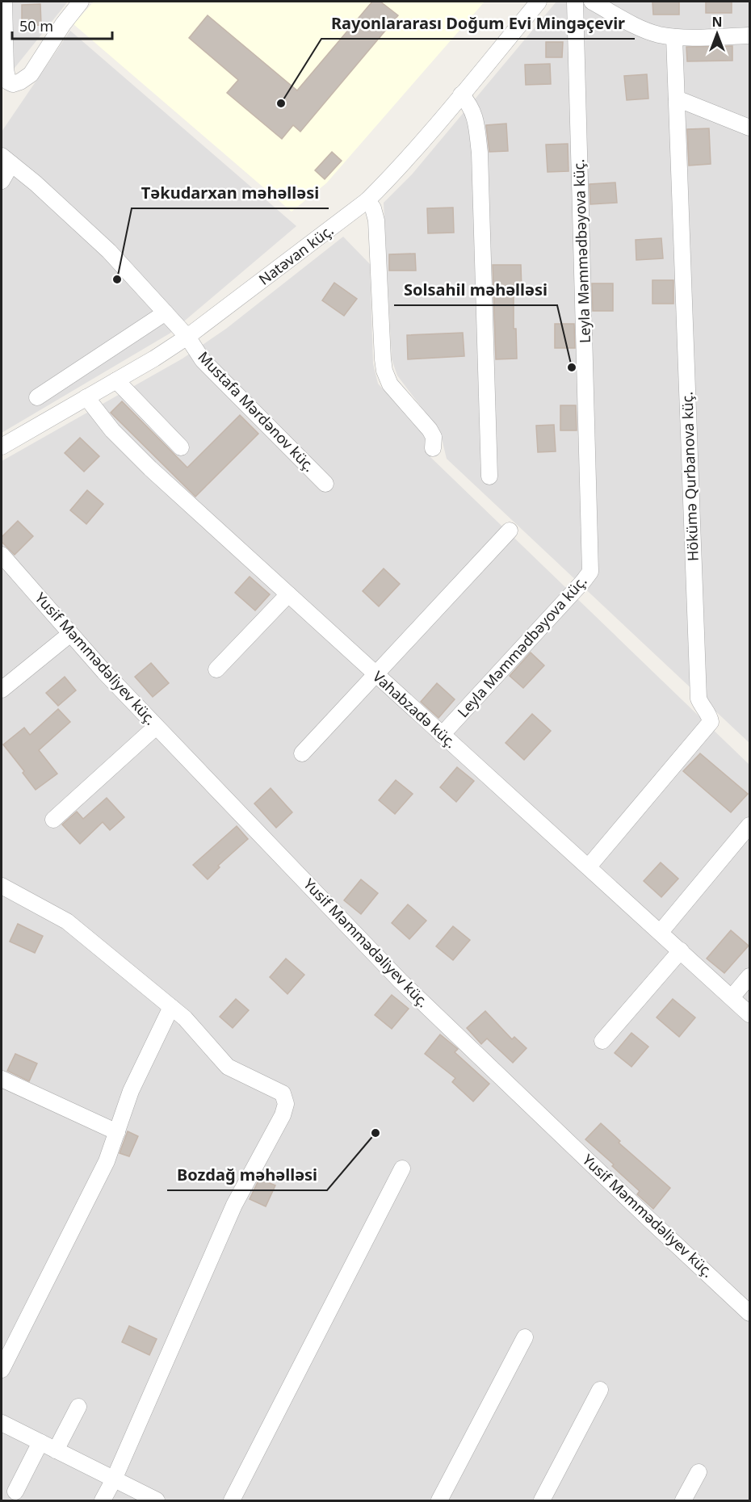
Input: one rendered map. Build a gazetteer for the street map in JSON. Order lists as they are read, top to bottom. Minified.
{"streets":{"street":["Leyla Məmmədbəyova küç.","Natəvan küç.","Mustafa Mərdənov küç.","Hökümə Qurbanova küç.","Yusif Məmmədəliyev küç.","Vahabzadə küç."]},"crossings":[["Leyla Məmmədbəyova küç.","Vahabzadə küç."],["Natəvan küç.","Mustafa Mərdənov küç."],["Natəvan küç.","Vahabzadə küç."],["Hökümə Qurbanova küç.","Vahabzadə küç."]],"places":["Rayonlararası Doğum Evi Mingəçevir","Təkudarxan məhəlləsi","Solsahil məhəlləsi","Bozdağ məhəlləsi"],"scale_bar":"50 m","north":"top"}
